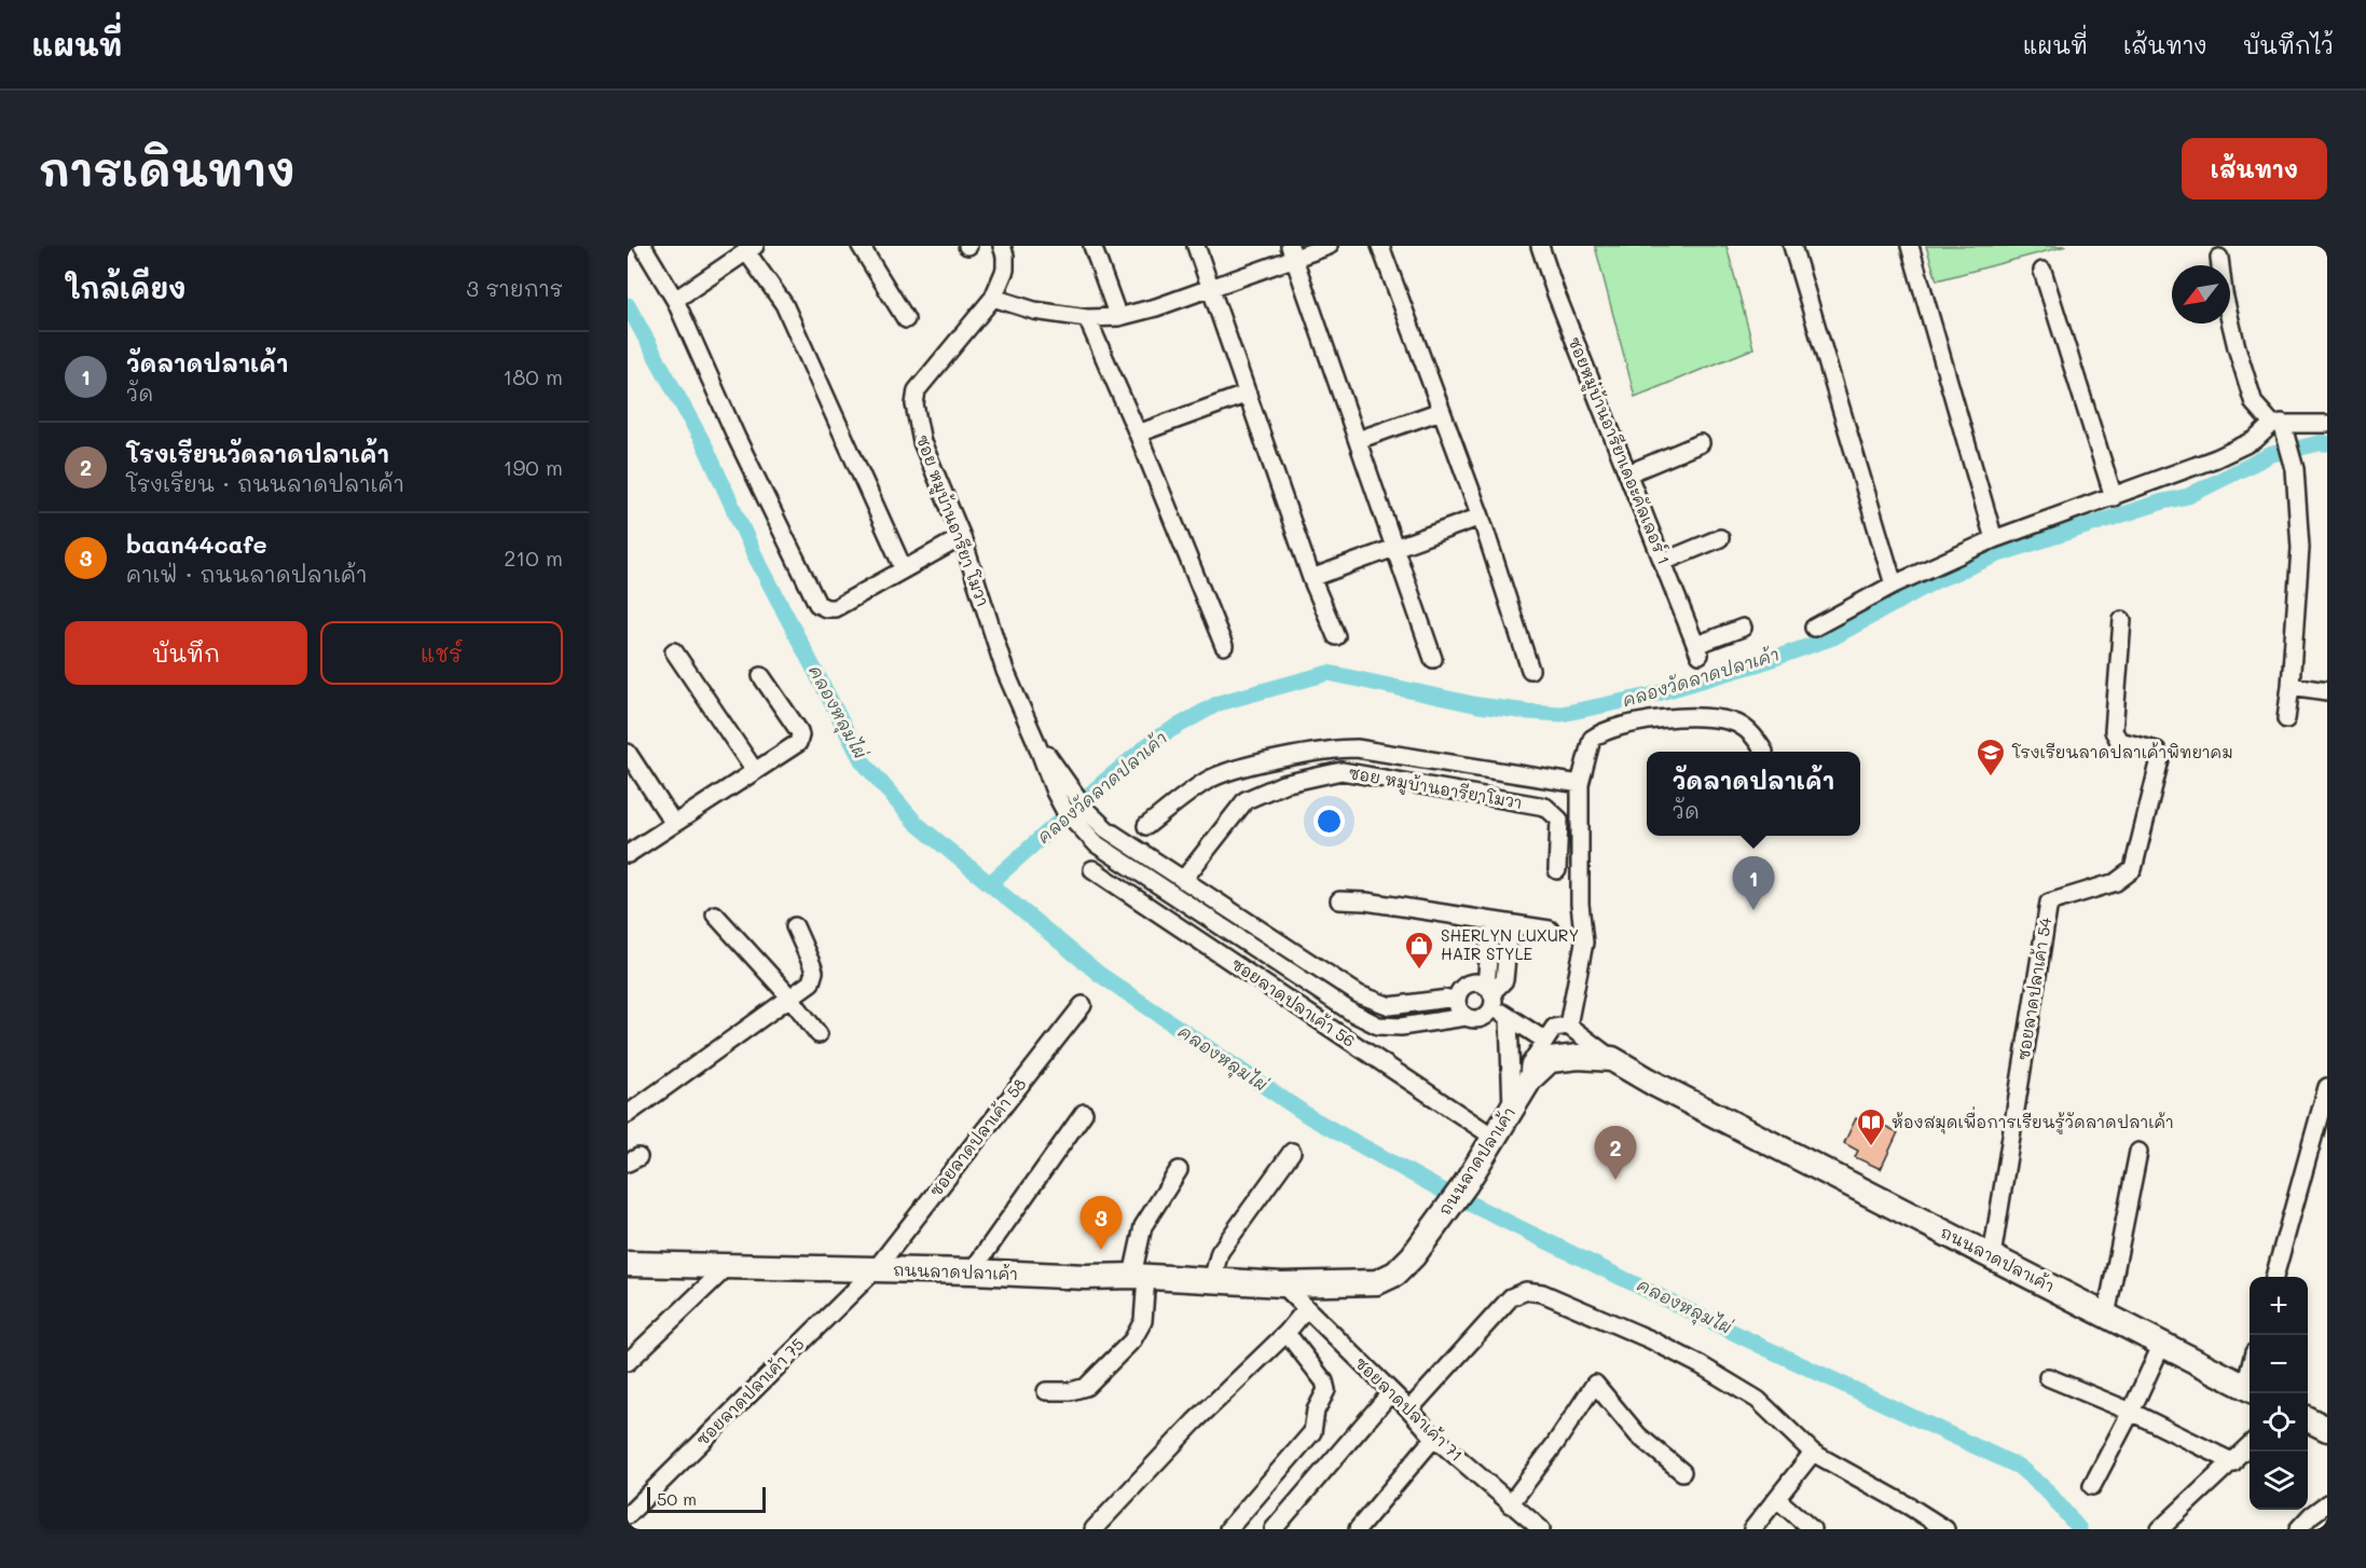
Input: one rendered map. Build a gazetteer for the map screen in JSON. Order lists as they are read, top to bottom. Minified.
{"streets":{"main road":["ถนนลาดปลาเค้า"],"street":["ซอยหมู่บ้านอารียาเดอะคัลเลอร์ 1","ซอย หมูบ้านอารียา โมวา","ซอย หมูบ้านอารียาโมวา","ซอยลาดปลาเค้า 54","ซอยลาดปลาเค้า 56","ซอยลาดปลาเค้า 58","ซอยลาดปลาเค้า 75","ซอยลาดปลาเค้า 71"]},"crossings":[["ซอยลาดปลาเค้า 54","ถนนลาดปลาเค้า"],["ซอยลาดปลาเค้า 56","ถนนลาดปลาเค้า"],["ซอยลาดปลาเค้า 58","ถนนลาดปลาเค้า"],["ซอยลาดปลาเค้า 58","ซอยลาดปลาเค้า 75"],["ถนนลาดปลาเค้า","ซอยลาดปลาเค้า 75"],["ถนนลาดปลาเค้า","ซอยลาดปลาเค้า 71"]],"water":["คลองวัดลาดปลาเค้า","คลองหลุมไผ่"],"places":{"school or university":["โรงเรียนลาดปลาเค้าพิทยาคม"],"shop":["SHERLYN LUXURY HAIR STYLE"],"library":["ห้องสมุดเพื่อการเรียนรู้วัดลาดปลาเค้า"]},"scale_bar":"50 m","north":"bottom left","page":{"header":"แผนที่","nav":["แผนที่","เส้นทาง","บันทึกไว้"],"buttons":["เส้นทาง",["บันทึก","แชร์"]],"title":"การเดินทาง","heading":["ใกล้เคียง","3 รายการ"],"list":[{"mark":"1","name":"วัดลาดปลาเค้า","note":"วัด","value":"180 m"},{"mark":"2","name":"โรงเรียนวัดลาดปลาเค้า","note":"โรงเรียน · ถนนลาดปลาเค้า","value":"190 m"},{"mark":"3","name":"baan44cafe","note":"คาเฟ่ · ถนนลาดปลาเค้า","value":"210 m"}],"popup":["วัดลาดปลาเค้า","วัด"],"pins":["1","2","3"],"map_buttons":["+","−"],"scale":"50 m"}}
